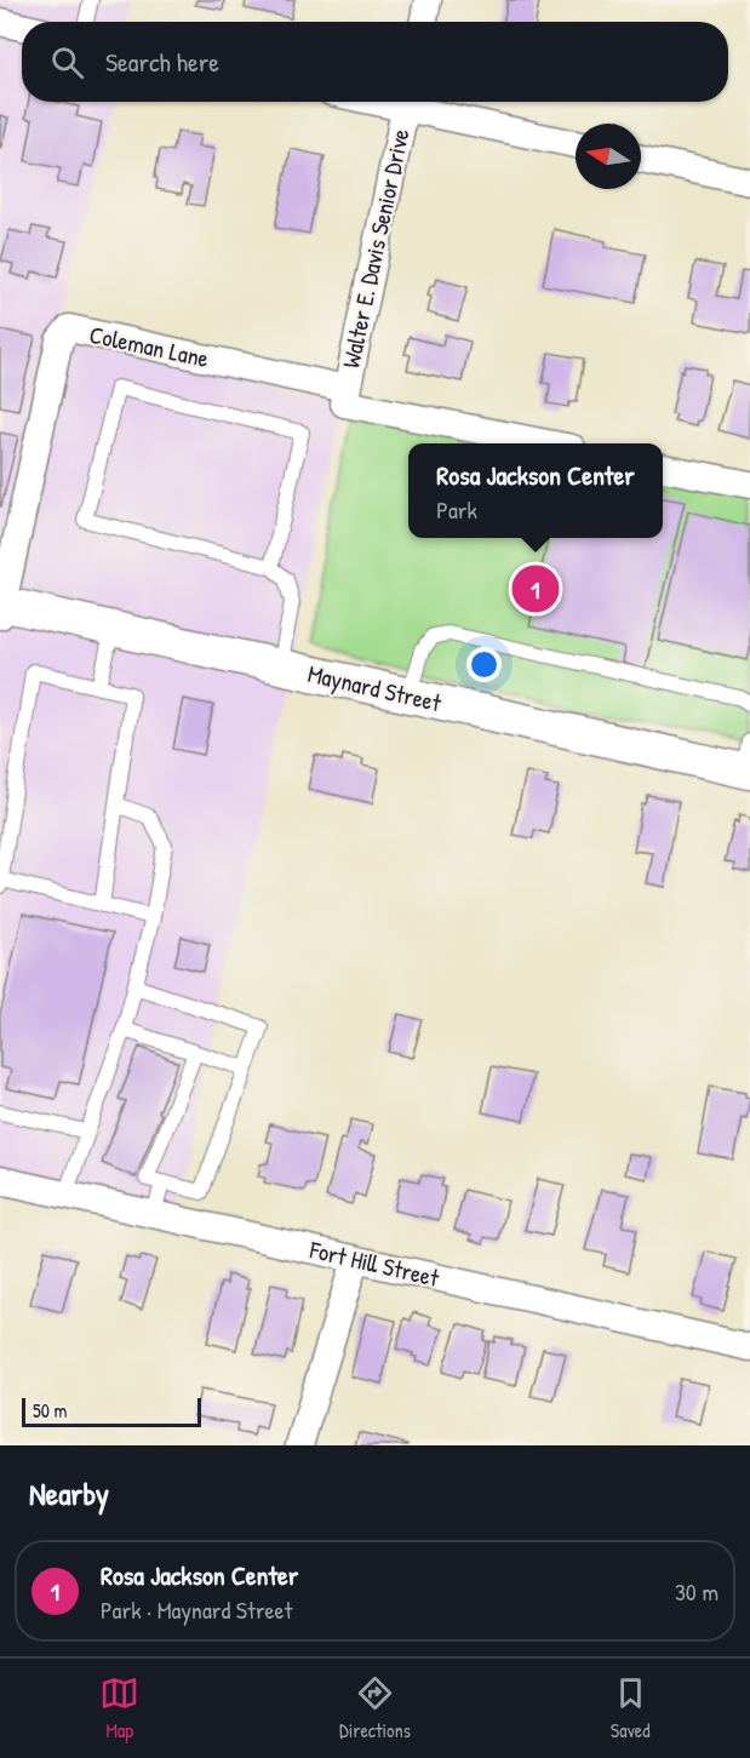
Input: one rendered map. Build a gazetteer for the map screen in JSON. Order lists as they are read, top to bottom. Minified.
{"streets":{"street":["Walter E. Davis Senior Drive","Coleman Lane","Maynard Street","Fort Hill Street"]},"crossings":[["Walter E. Davis Senior Drive","Coleman Lane"],["Coleman Lane","Maynard Street"]],"scale_bar":"50 m","north":"left","page":{"search":"Search here","popup":["Rosa Jackson Center","Park"],"pins":"1","scale":"50 m","heading":"Nearby","list":[{"mark":"1","name":"Rosa Jackson Center","note":"Park · Maynard Street","value":"30 m"}],"nav":["Map","Directions","Saved"]}}
